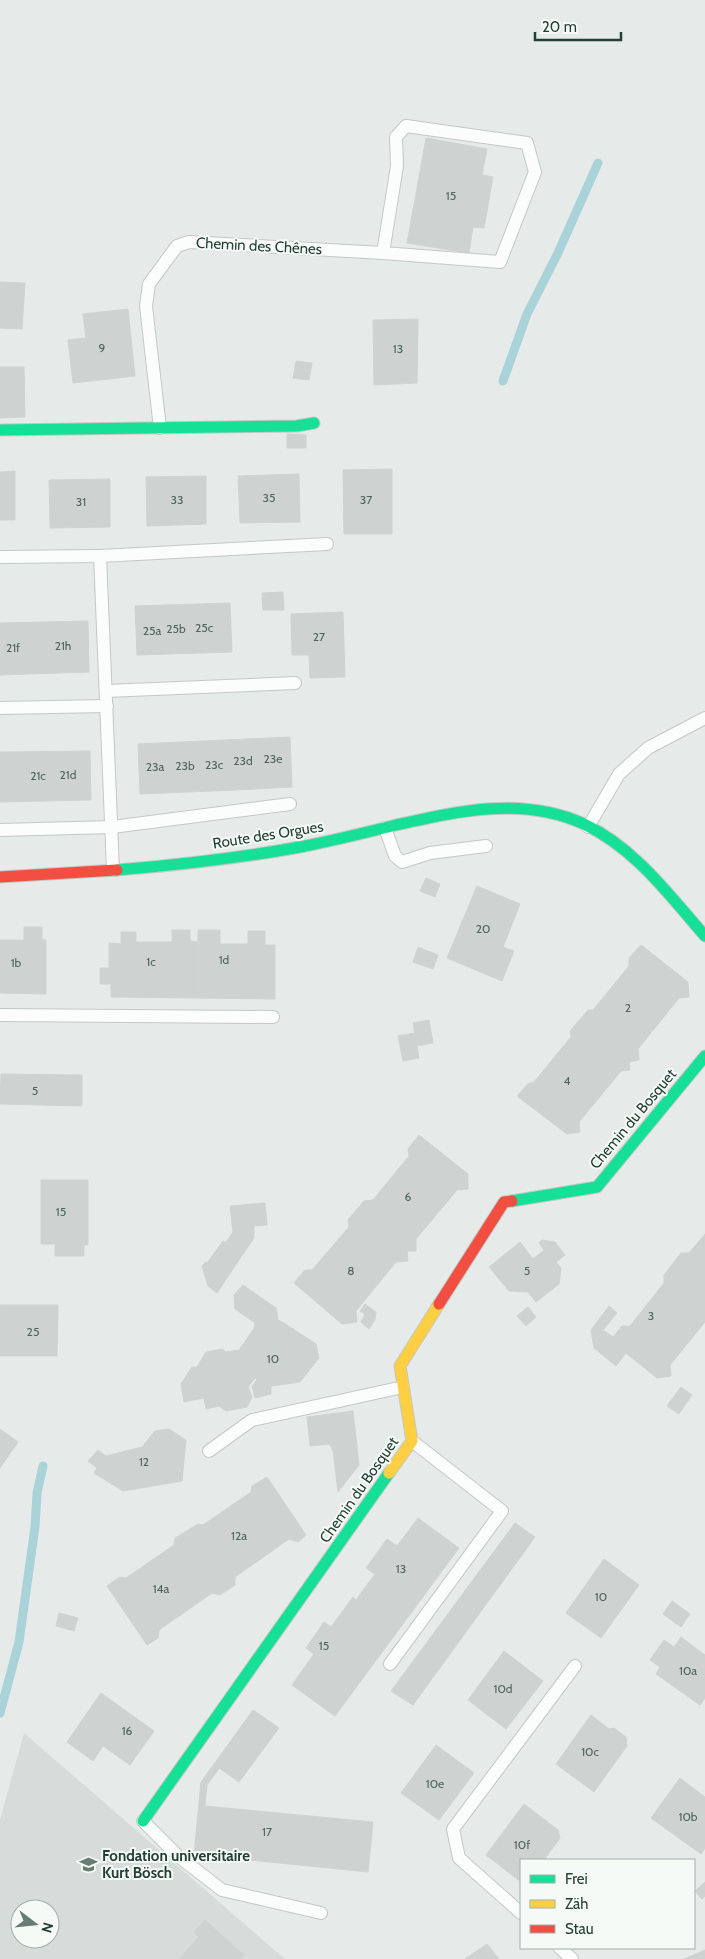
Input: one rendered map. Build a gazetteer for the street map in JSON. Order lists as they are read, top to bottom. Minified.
{"streets":{"street":["Route des Orgues","Chemin du Bosquet"],"lane":["Chemin des Chênes"]},"places":{"school or university":["Fondation universitaire Kurt Bösch"]},"house_numbers":["15","9","13","35","33","37","31","25c","25b","25a","27","21h","21f","23e","23d","23c","23b","23a","21d","21c","20","1d","1c","1b","2","4","5","6","15","8","5","3","25","10","12","12a","13","14a","10","15","10a","10d","16","10c","10e","10b","17","10f"],"legend":["Frei","Zäh","Stau"],"scale_bar":"20 m","north":"right"}
